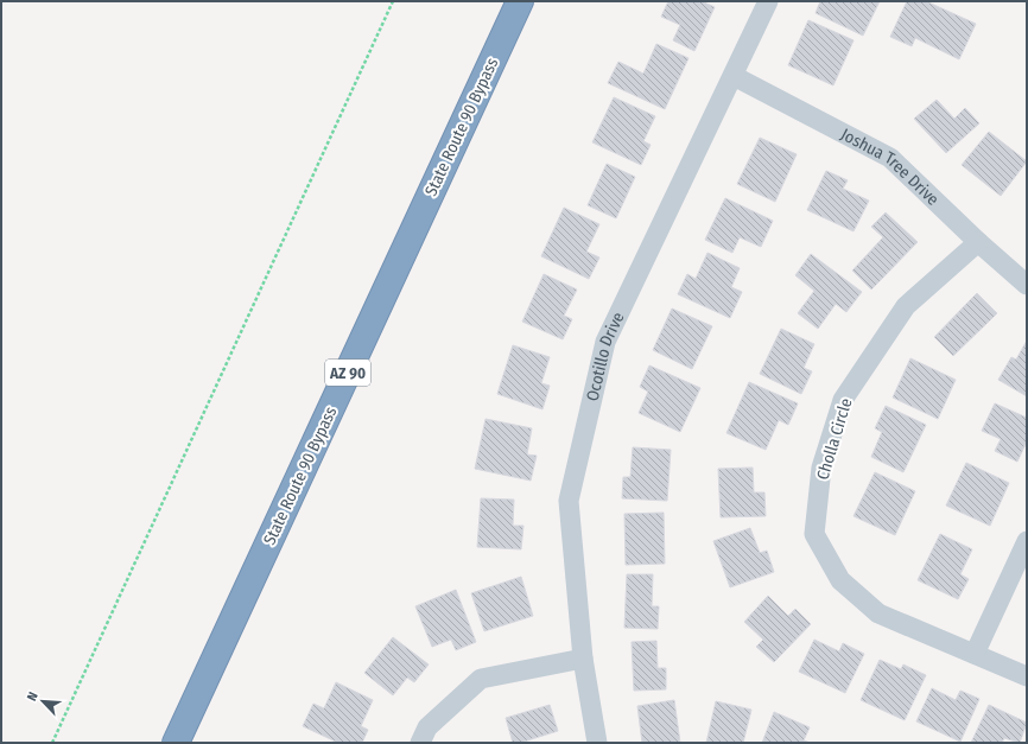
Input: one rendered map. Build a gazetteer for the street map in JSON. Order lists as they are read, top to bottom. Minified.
{"streets":{"highway":["State Route 90 Bypass","AZ 90"],"street":["Joshua Tree Drive","Ocotillo Drive","Cholla Circle"]},"crossings":[["Joshua Tree Drive","Ocotillo Drive"],["Joshua Tree Drive","Cholla Circle"]],"north":"top left"}
